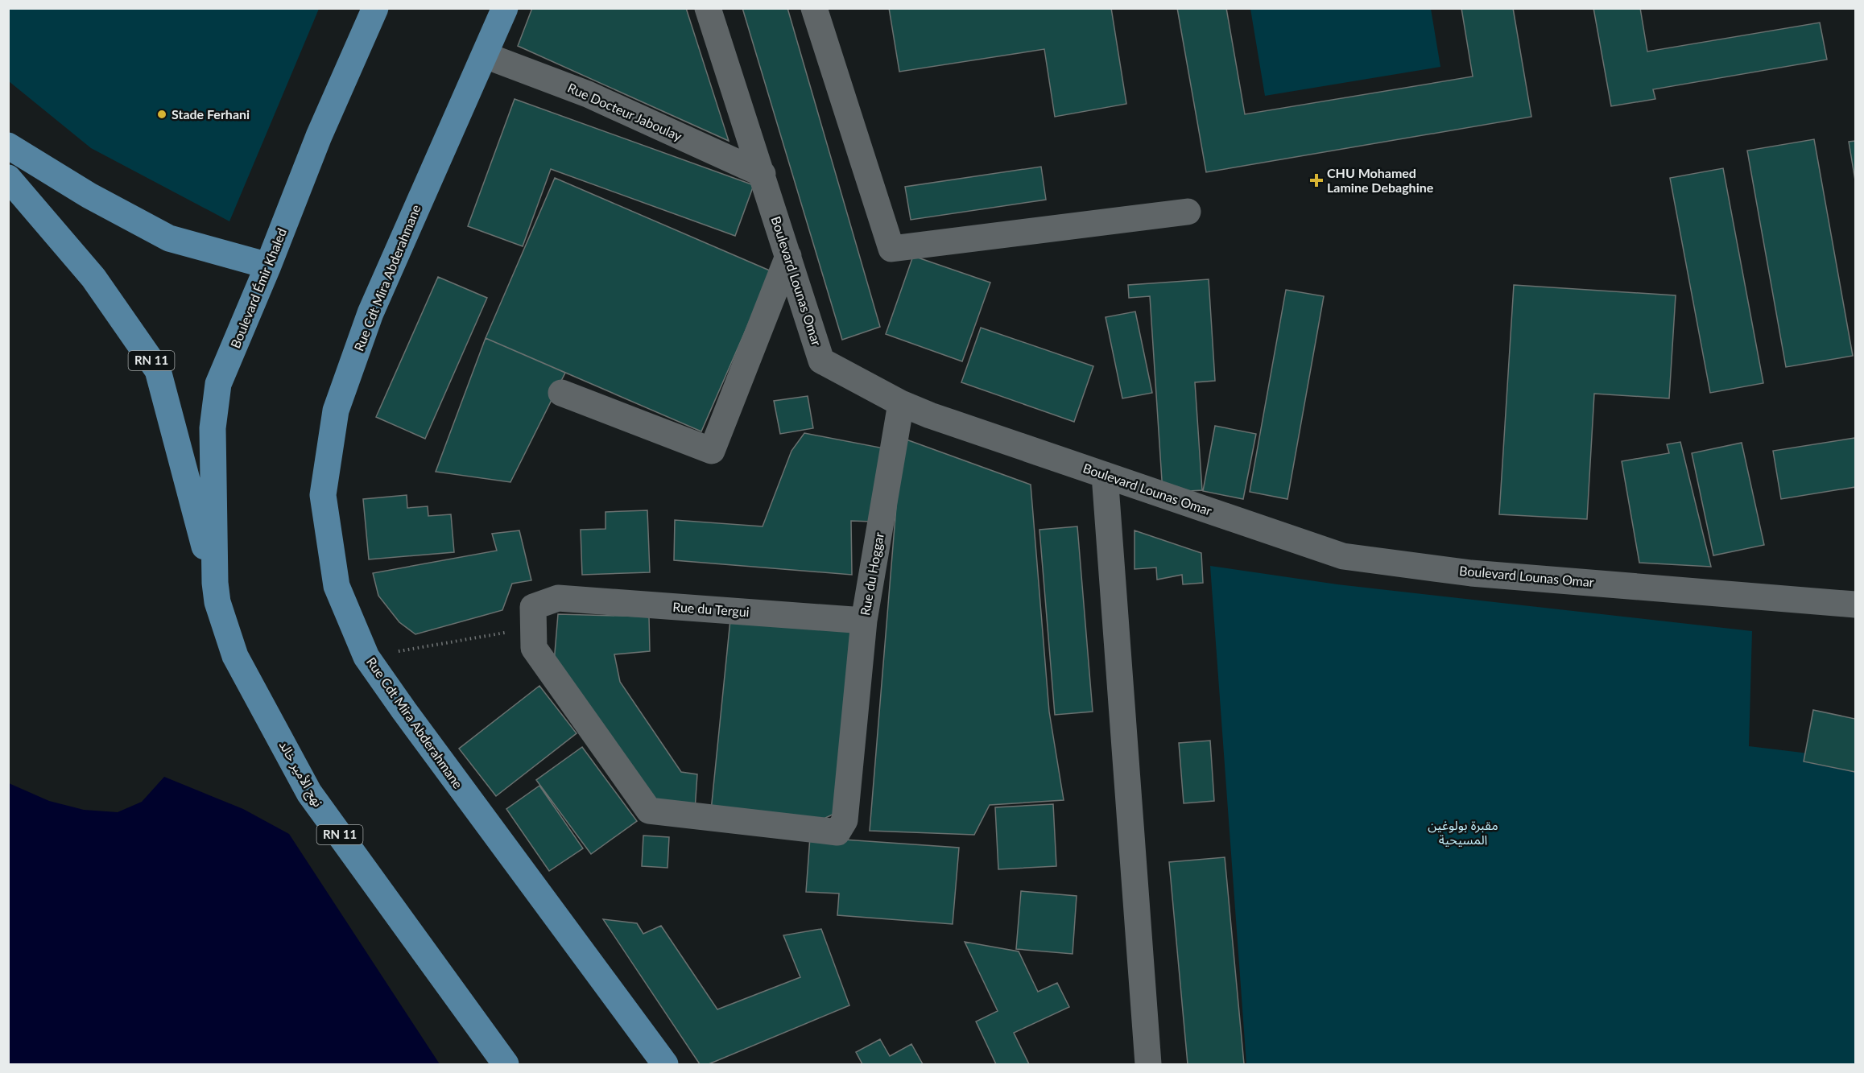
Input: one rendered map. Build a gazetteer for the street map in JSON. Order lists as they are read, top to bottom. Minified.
{"streets":{"main road":["Rue Cdt Mira Abderahmane","Boulevard Émir Khaled","RN 11","نهج الأمير خالد"],"street":["Rue Docteur Jaboulay","Boulevard Lounas Omar","Rue du Hoggar","Rue du Tergui"]},"crossings":[["Rue Docteur Jaboulay","Rue Cdt Mira Abderahmane"],["Rue Docteur Jaboulay","Boulevard Lounas Omar"],["Boulevard Lounas Omar","Rue du Hoggar"],["Boulevard Émir Khaled","RN 11"],["Boulevard Émir Khaled","نهج الأمير خالد"],["RN 11","نهج الأمير خالد"],["Rue du Hoggar","Rue du Tergui"]],"parks":["مقبرة بولوغين المسيحية"],"places":{"other":["Stade Ferhani"],"health":["CHU Mohamed Lamine Debaghine"]}}
